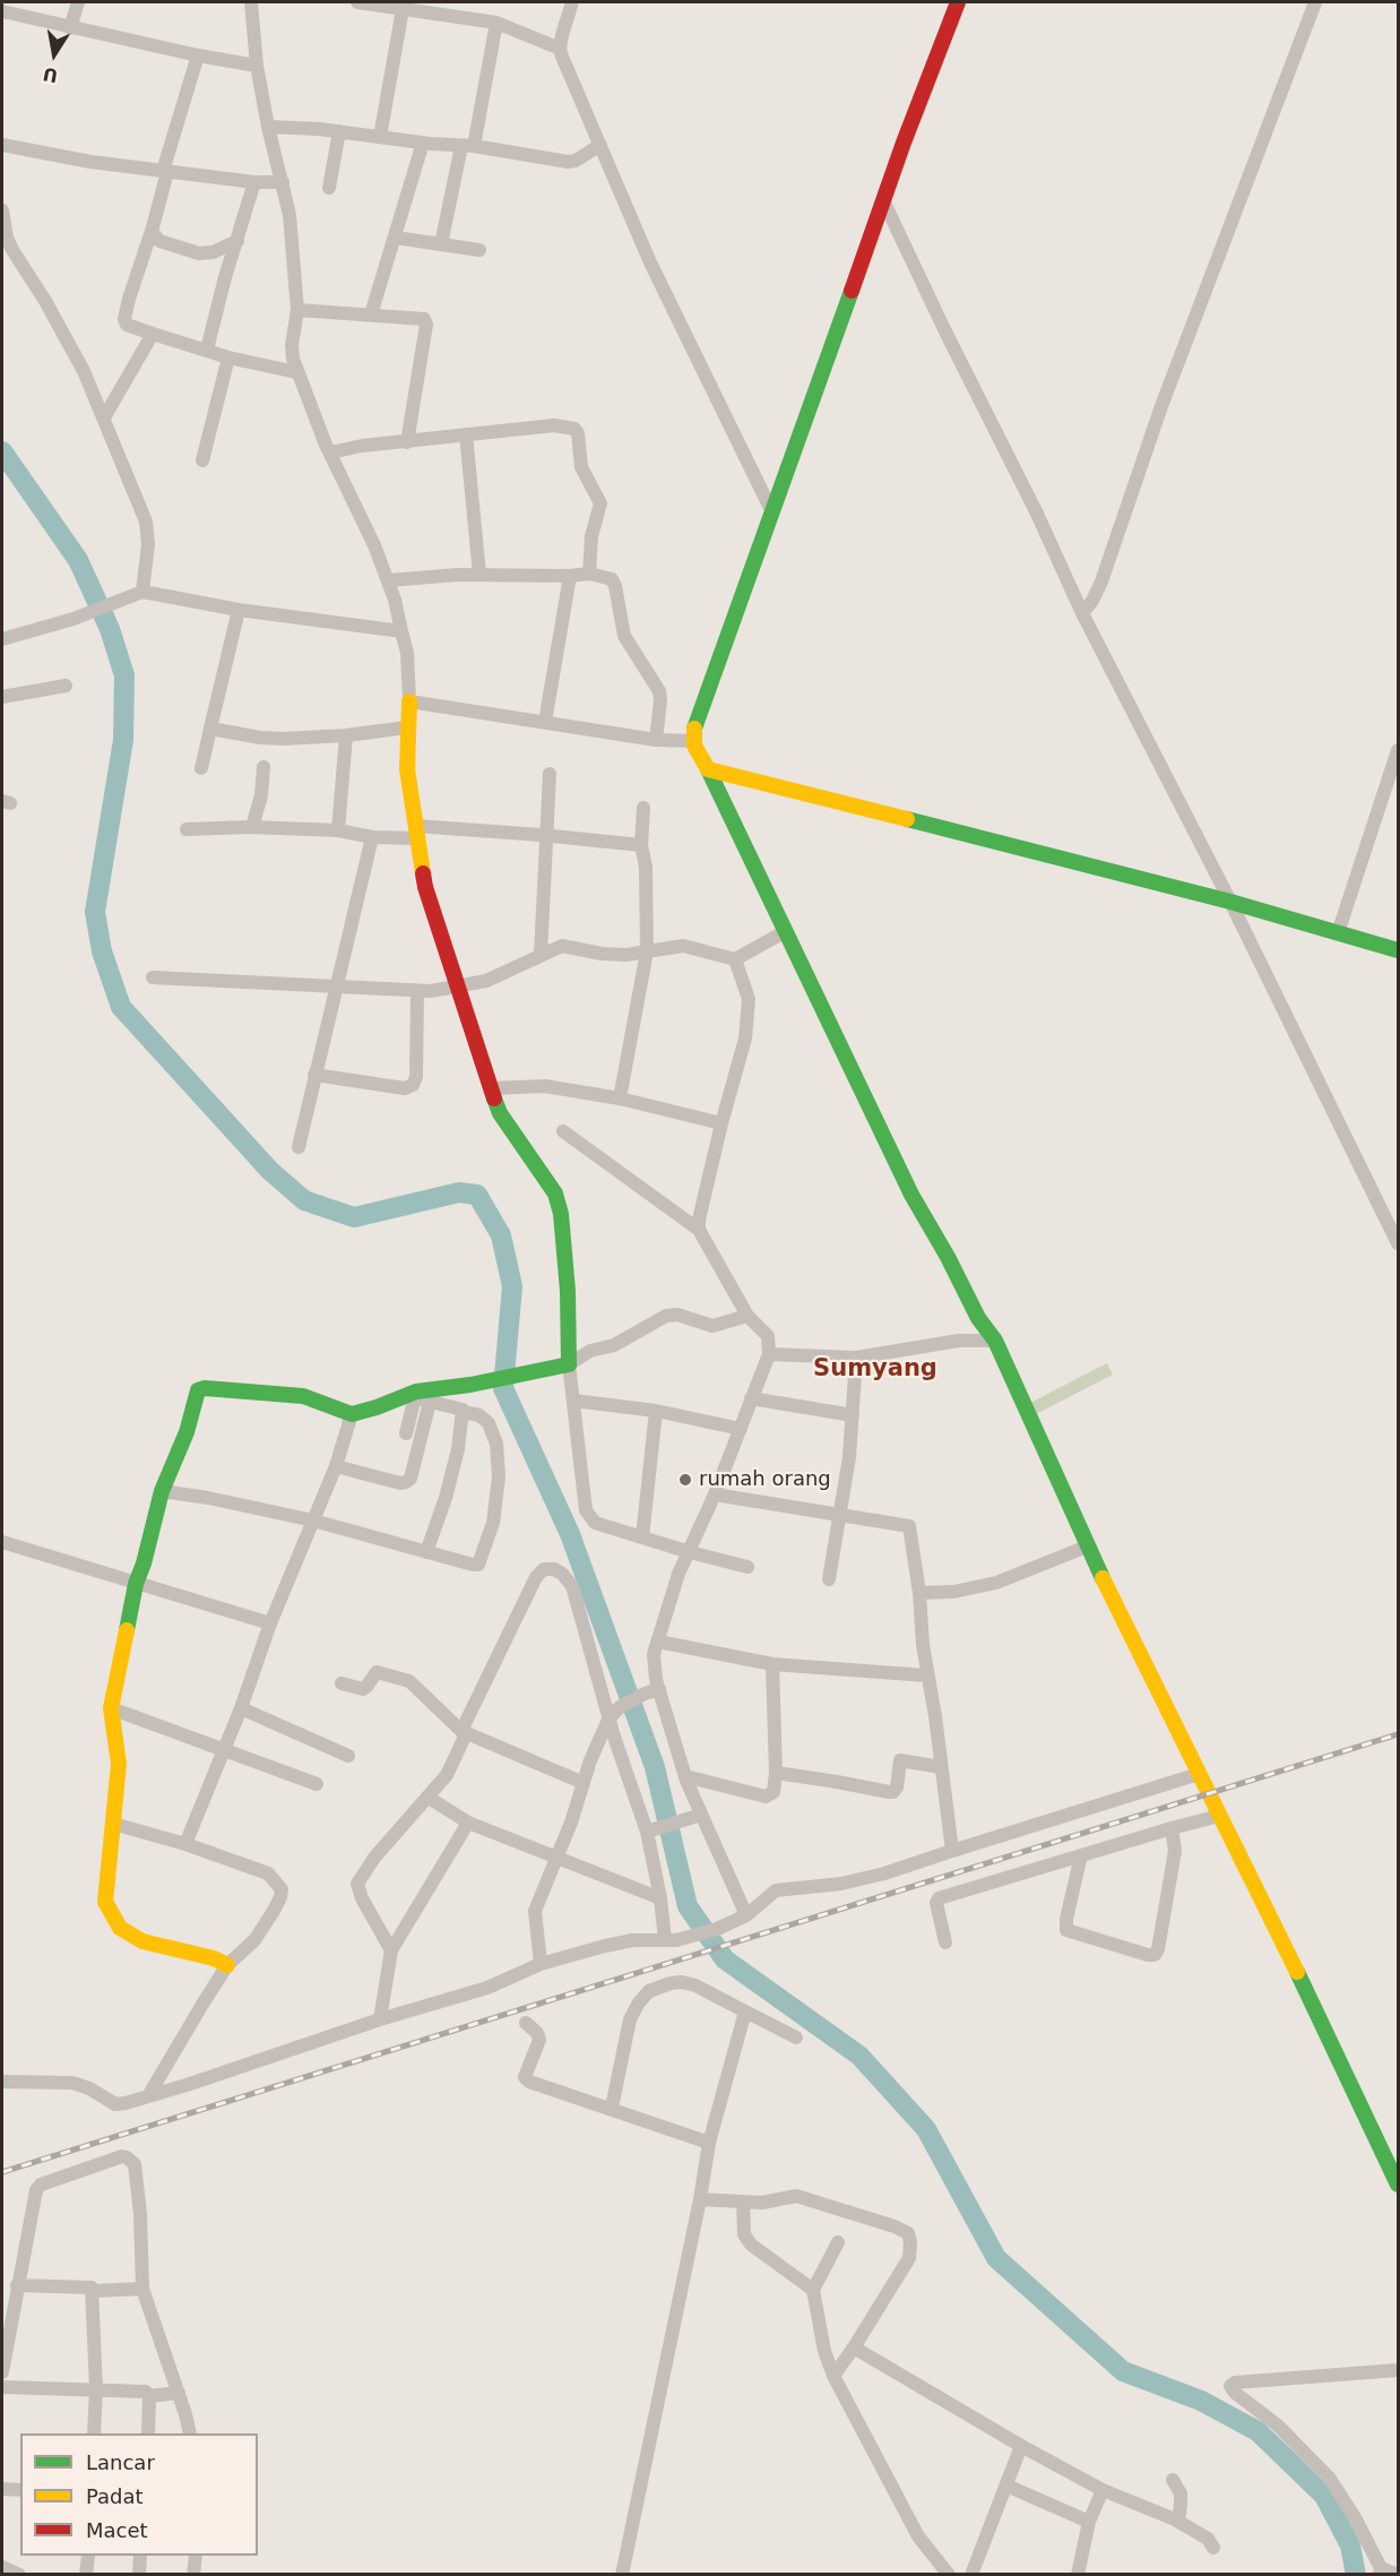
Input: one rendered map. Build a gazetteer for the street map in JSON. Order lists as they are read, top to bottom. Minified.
{"districts":["Sumyang"],"places":["rumah orang"],"legend":["Lancar","Padat","Macet"],"north":"bottom"}
